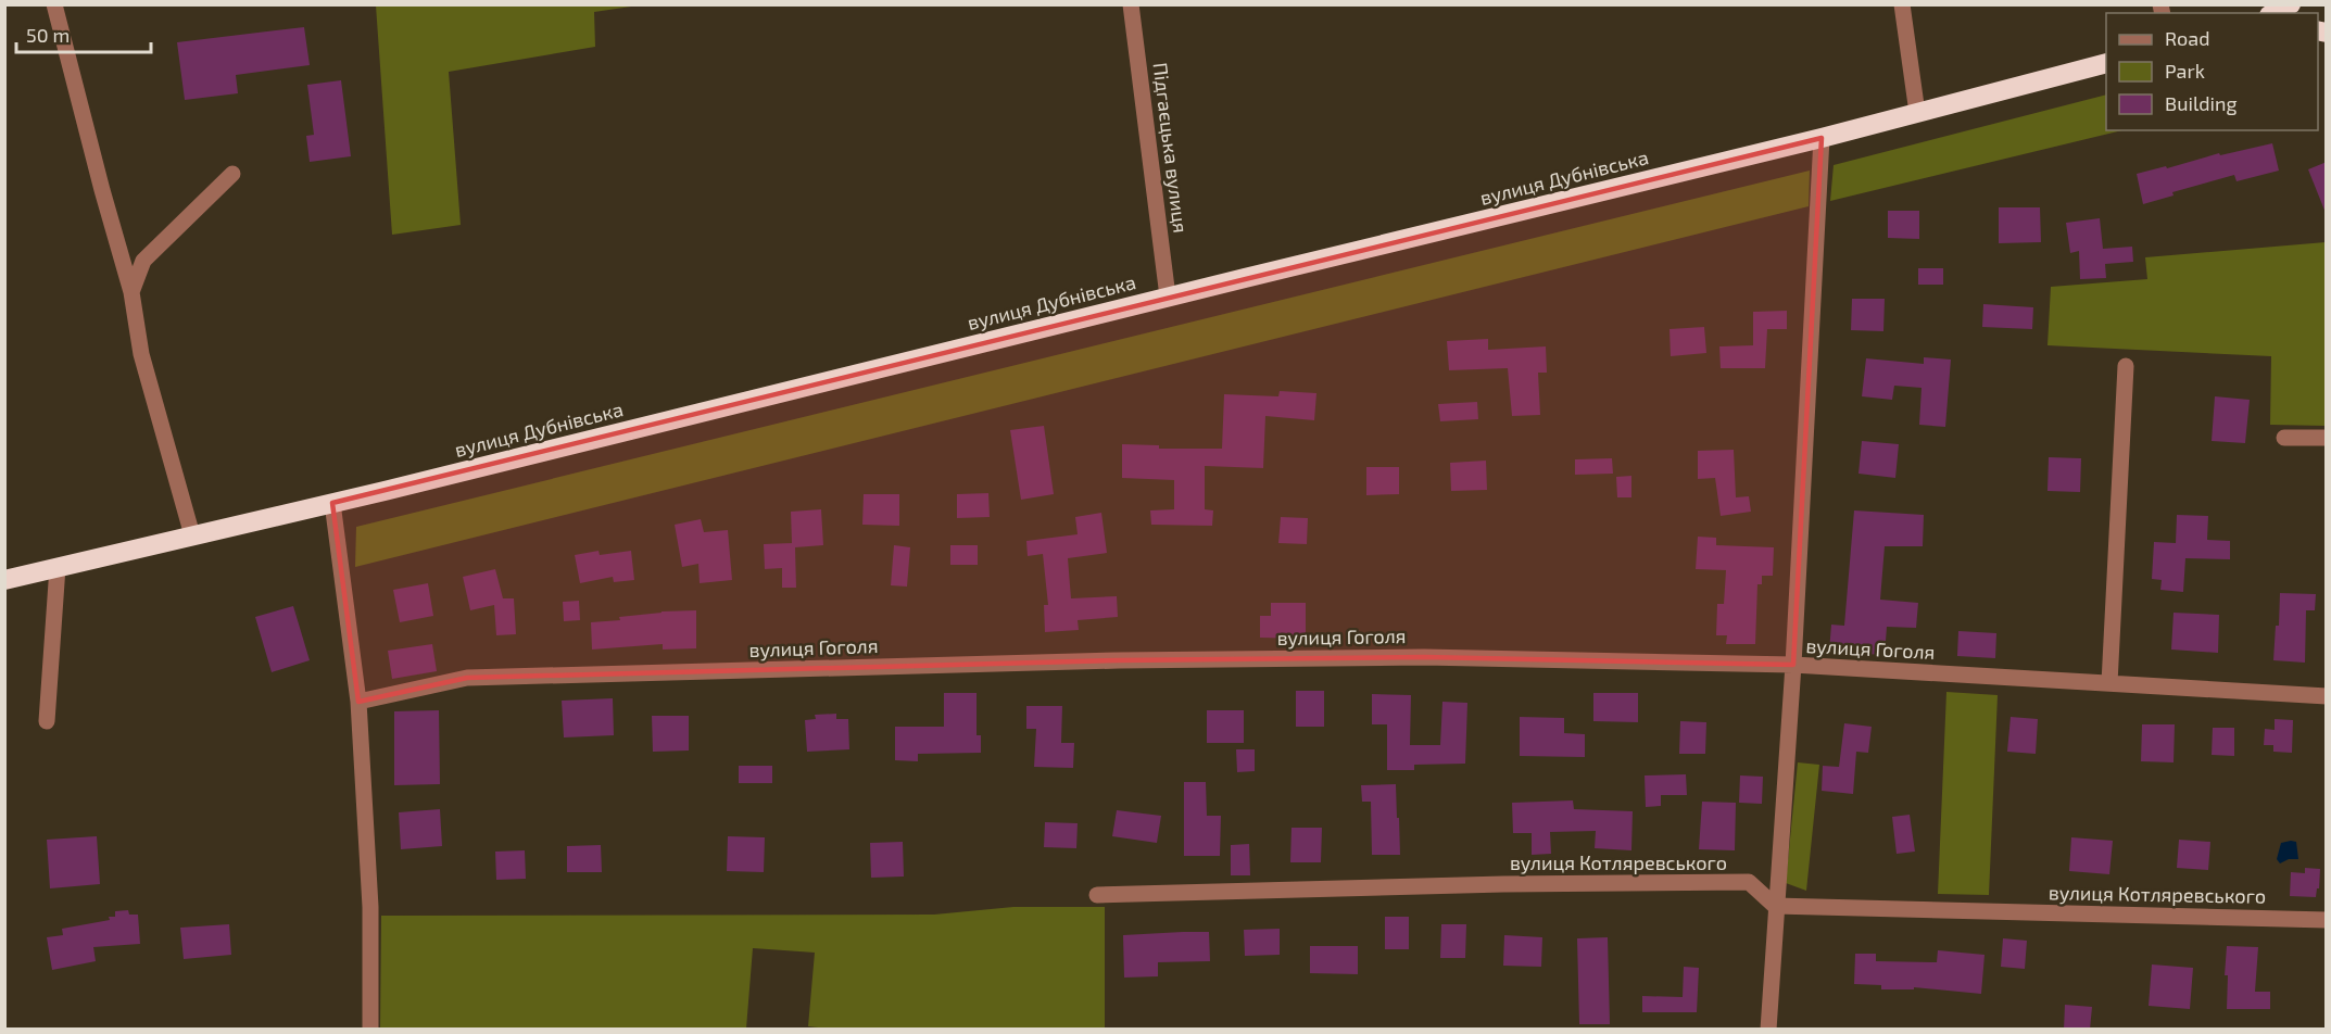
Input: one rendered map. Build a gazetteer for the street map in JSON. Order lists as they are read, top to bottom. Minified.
{"streets":{"highway":["вулиця Дубнівська"],"street":["Підгаєцька вулиця","вулиця Гоголя","вулиця Котляревського"]},"crossings":[["Підгаєцька вулиця","вулиця Дубнівська"]],"legend":["Road","Park","Building"],"scale_bar":"50 m"}
